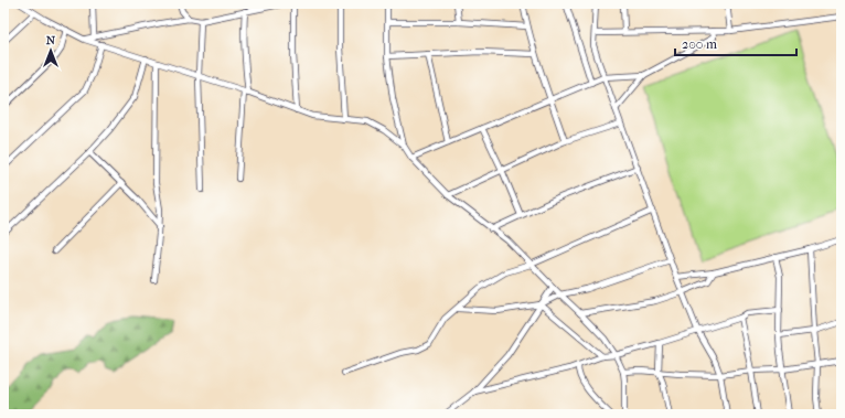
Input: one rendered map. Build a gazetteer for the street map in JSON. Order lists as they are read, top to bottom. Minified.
{"scale_bar":"200 m","north":"top"}
